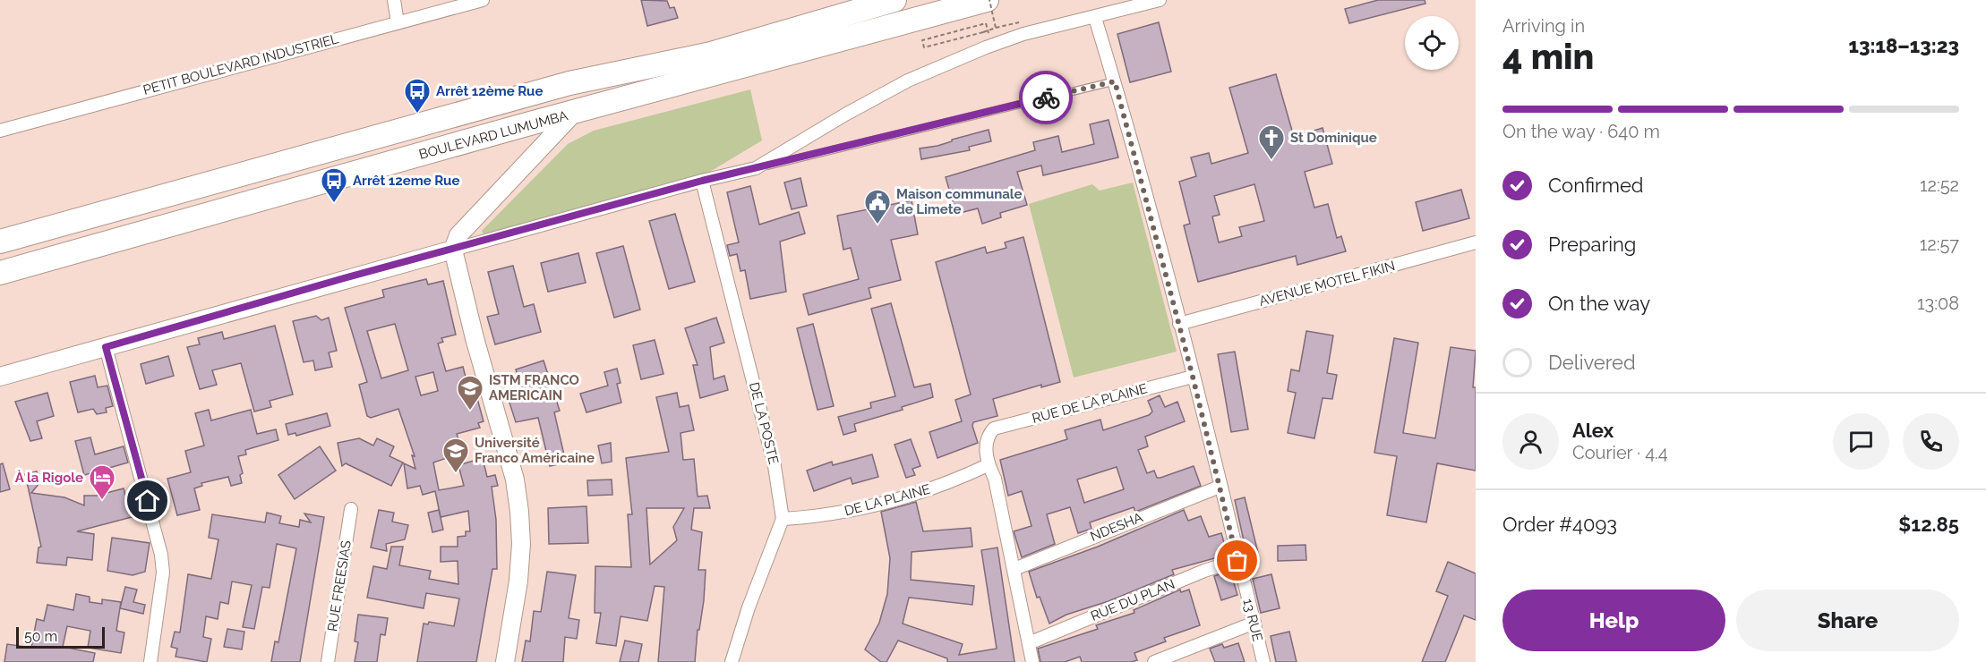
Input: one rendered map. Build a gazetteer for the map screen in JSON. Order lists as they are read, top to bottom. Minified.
{"streets":{"highway":["BOULEVARD LUMUMBA"],"street":["PETIT BOULEVARD INDUSTRIEL","AVENUE MOTEL FIKIN","RUE DE LA PLAINE","DE LA POSTE","DE LA PLAINE","NDESHA","RUE FREESIAS","RUE DU PLAN","13 RUE"]},"crossings":[["AVENUE MOTEL FIKIN","13 RUE"],["RUE DE LA PLAINE","DE LA PLAINE"],["RUE DE LA PLAINE","13 RUE"],["DE LA POSTE","DE LA PLAINE"],["NDESHA","13 RUE"],["RUE DU PLAN","13 RUE"]],"places":{"bus stop":["Arrêt 12ème Rue","Arrêt 12eme Rue"],"church":["St Dominique"],"public building":["Maison communale de Limete"],"school or university":["ISTM FRANCO AMERICAIN","Université Franco Américaine"],"hotel":["À la Rigole"]},"scale_bar":"50 m","page":{"heading":["4 min","Arriving in","13:18–13:23"],"panel":["Alex","Courier · 4.4","Order #4093","$12.85"],"bar":"On the way · 640 m","list":[["Confirmed","12:52"],["Preparing","12:57"],["On the way","13:08"],"Delivered"],"buttons":["Help","Share"],"scale":"50 m"}}
